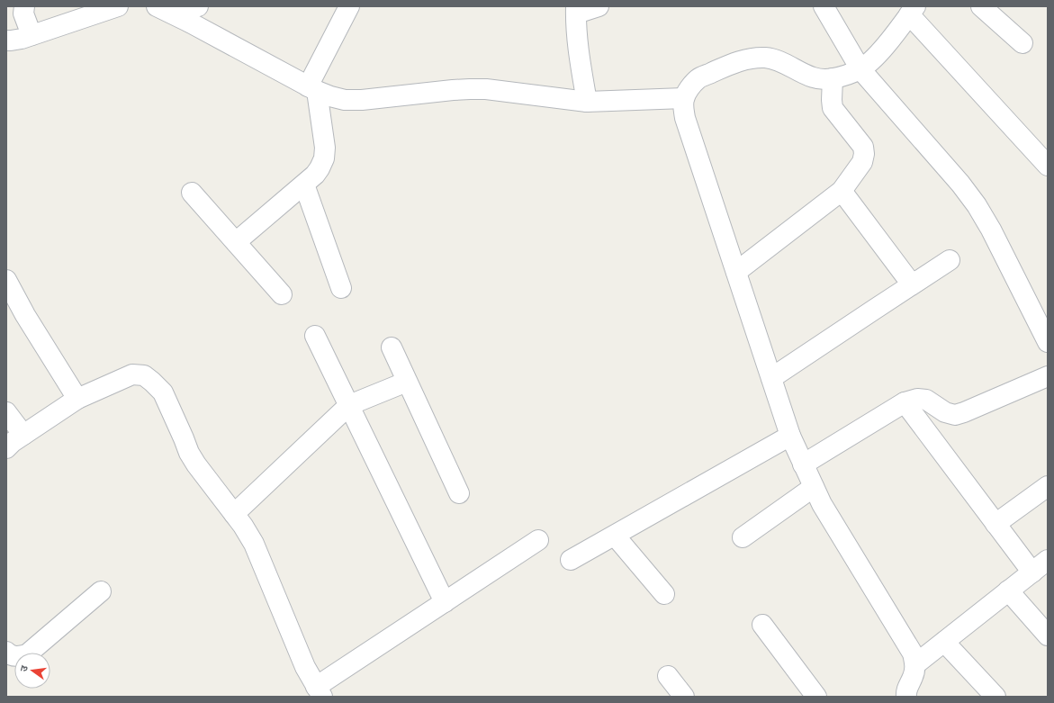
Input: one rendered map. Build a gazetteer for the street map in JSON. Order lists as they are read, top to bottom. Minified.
{"north":"left"}
